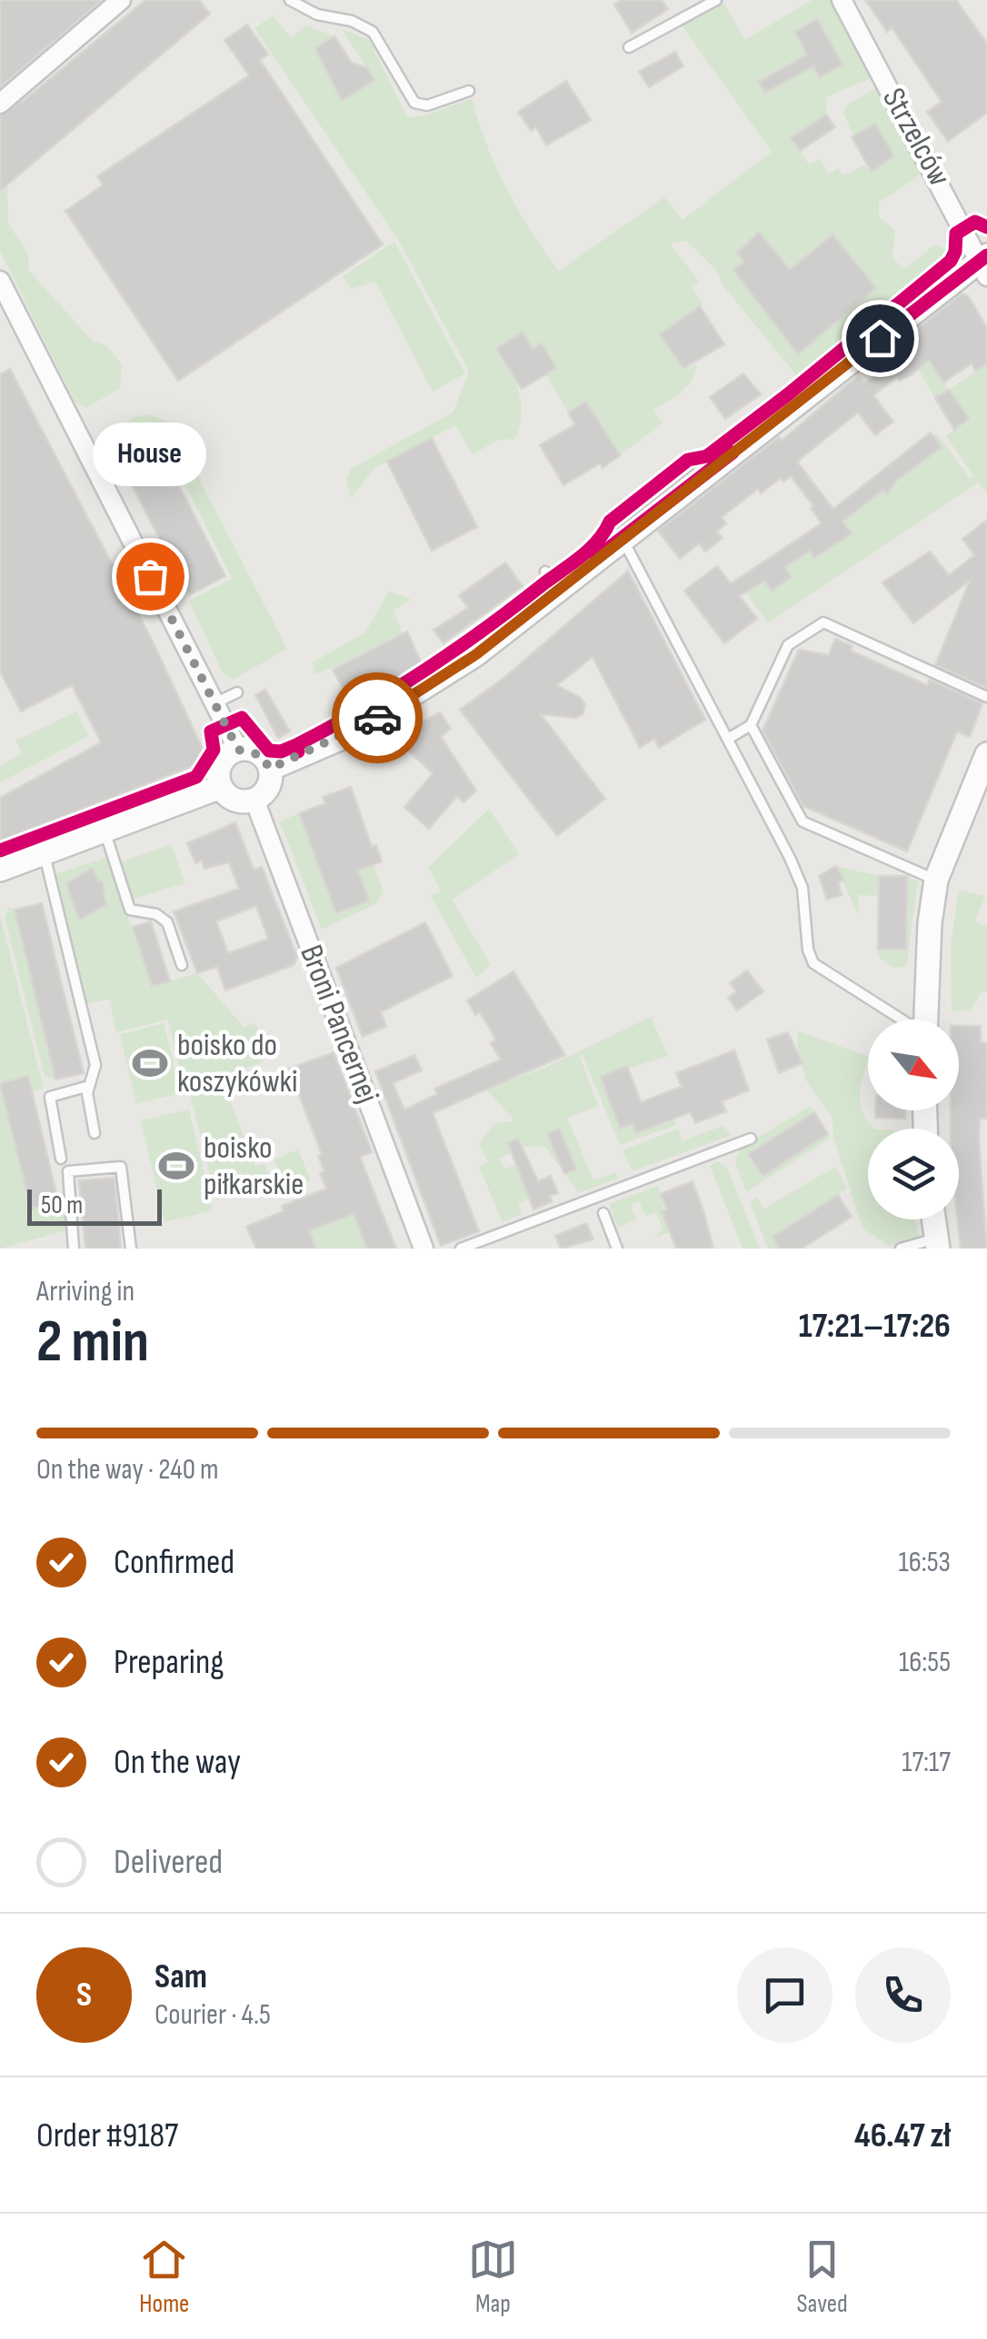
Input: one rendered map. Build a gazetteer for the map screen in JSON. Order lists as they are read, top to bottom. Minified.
{"streets":{"street":["Strzelców","Broni Pancernej"]},"places":{"other":["House"],"sports":["boisko do koszykówki","boisko piłkarskie"]},"scale_bar":"50 m","north":"bottom right","page":{"bubble":"House","scale":"50 m","heading":["2 min","Arriving in","17:21–17:26"],"panel":["Sam","Courier · 4.5","Order #9187","46.47 zł"],"bar":"On the way · 240 m","list":[["Confirmed","16:53"],["Preparing","16:55"],["On the way","17:17"],"Delivered"],"round":"S","tabs":["Home","Map","Saved"]}}
